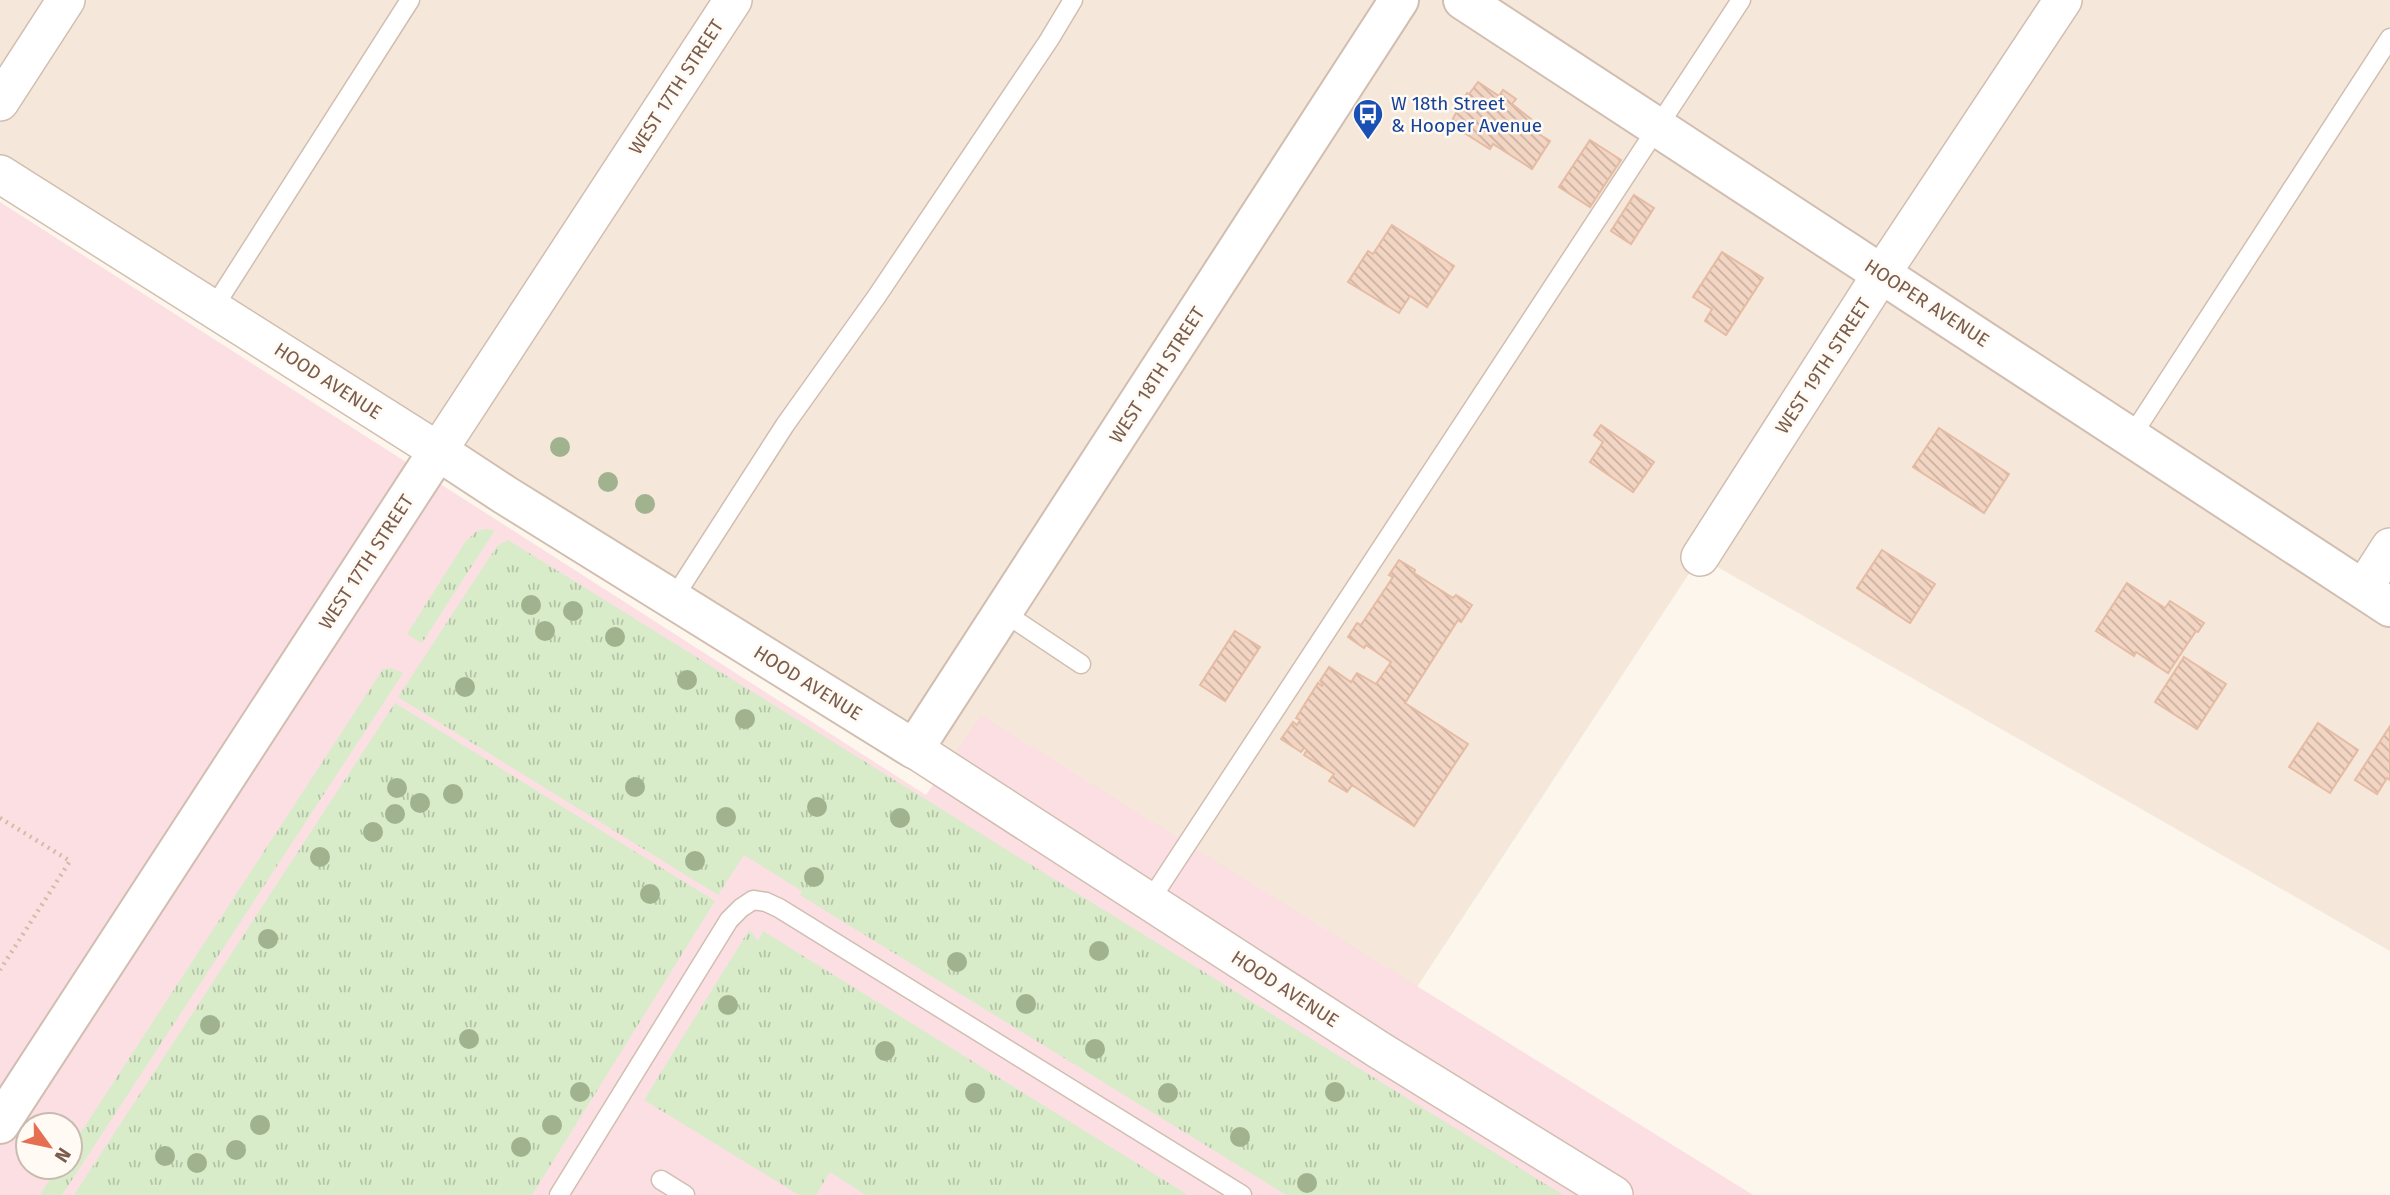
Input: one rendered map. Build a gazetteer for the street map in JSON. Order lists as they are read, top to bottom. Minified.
{"streets":{"street":["WEST 17TH STREET","HOOPER AVENUE","WEST 19TH STREET","WEST 18TH STREET","HOOD AVENUE"]},"crossings":[["WEST 17TH STREET","HOOD AVENUE"],["HOOPER AVENUE","WEST 19TH STREET"],["WEST 18TH STREET","HOOD AVENUE"]],"places":{"bus stop":["W 18th Street & Hooper Avenue"]},"north":"bottom right"}
